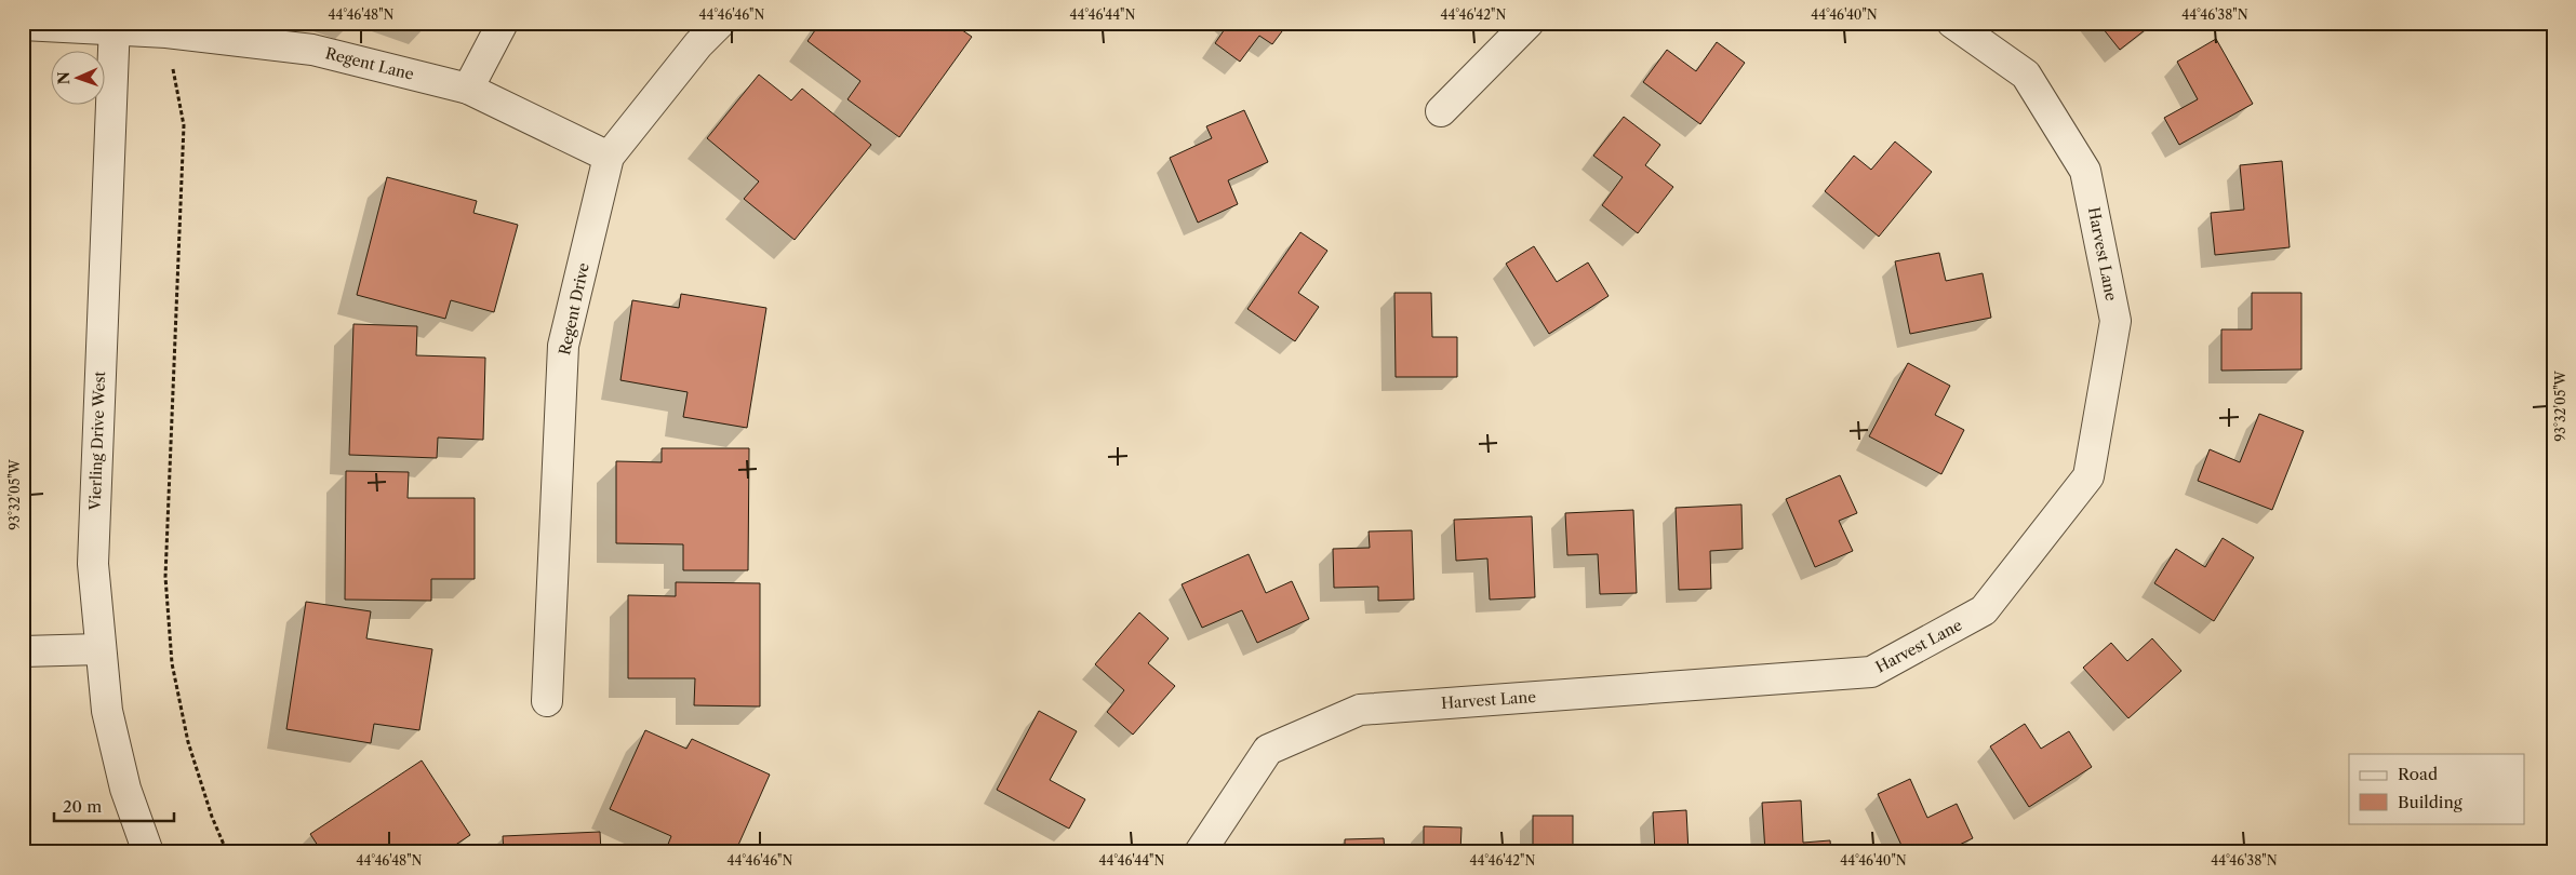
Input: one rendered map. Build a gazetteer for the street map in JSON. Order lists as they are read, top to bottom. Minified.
{"streets":{"street":["Regent Lane","Harvest Lane","Regent Drive","Vierling Drive West"]},"crossings":[["Regent Lane","Regent Drive"],["Regent Lane","Vierling Drive West"]],"legend":["Road","Building"],"scale_bar":"20 m","north":"left","coordinates":["44°46'48\"N","44°46'46\"N","44°46'44\"N","44°46'42\"N","44°46'40\"N","44°46'38\"N","93°32'05\"W"]}
